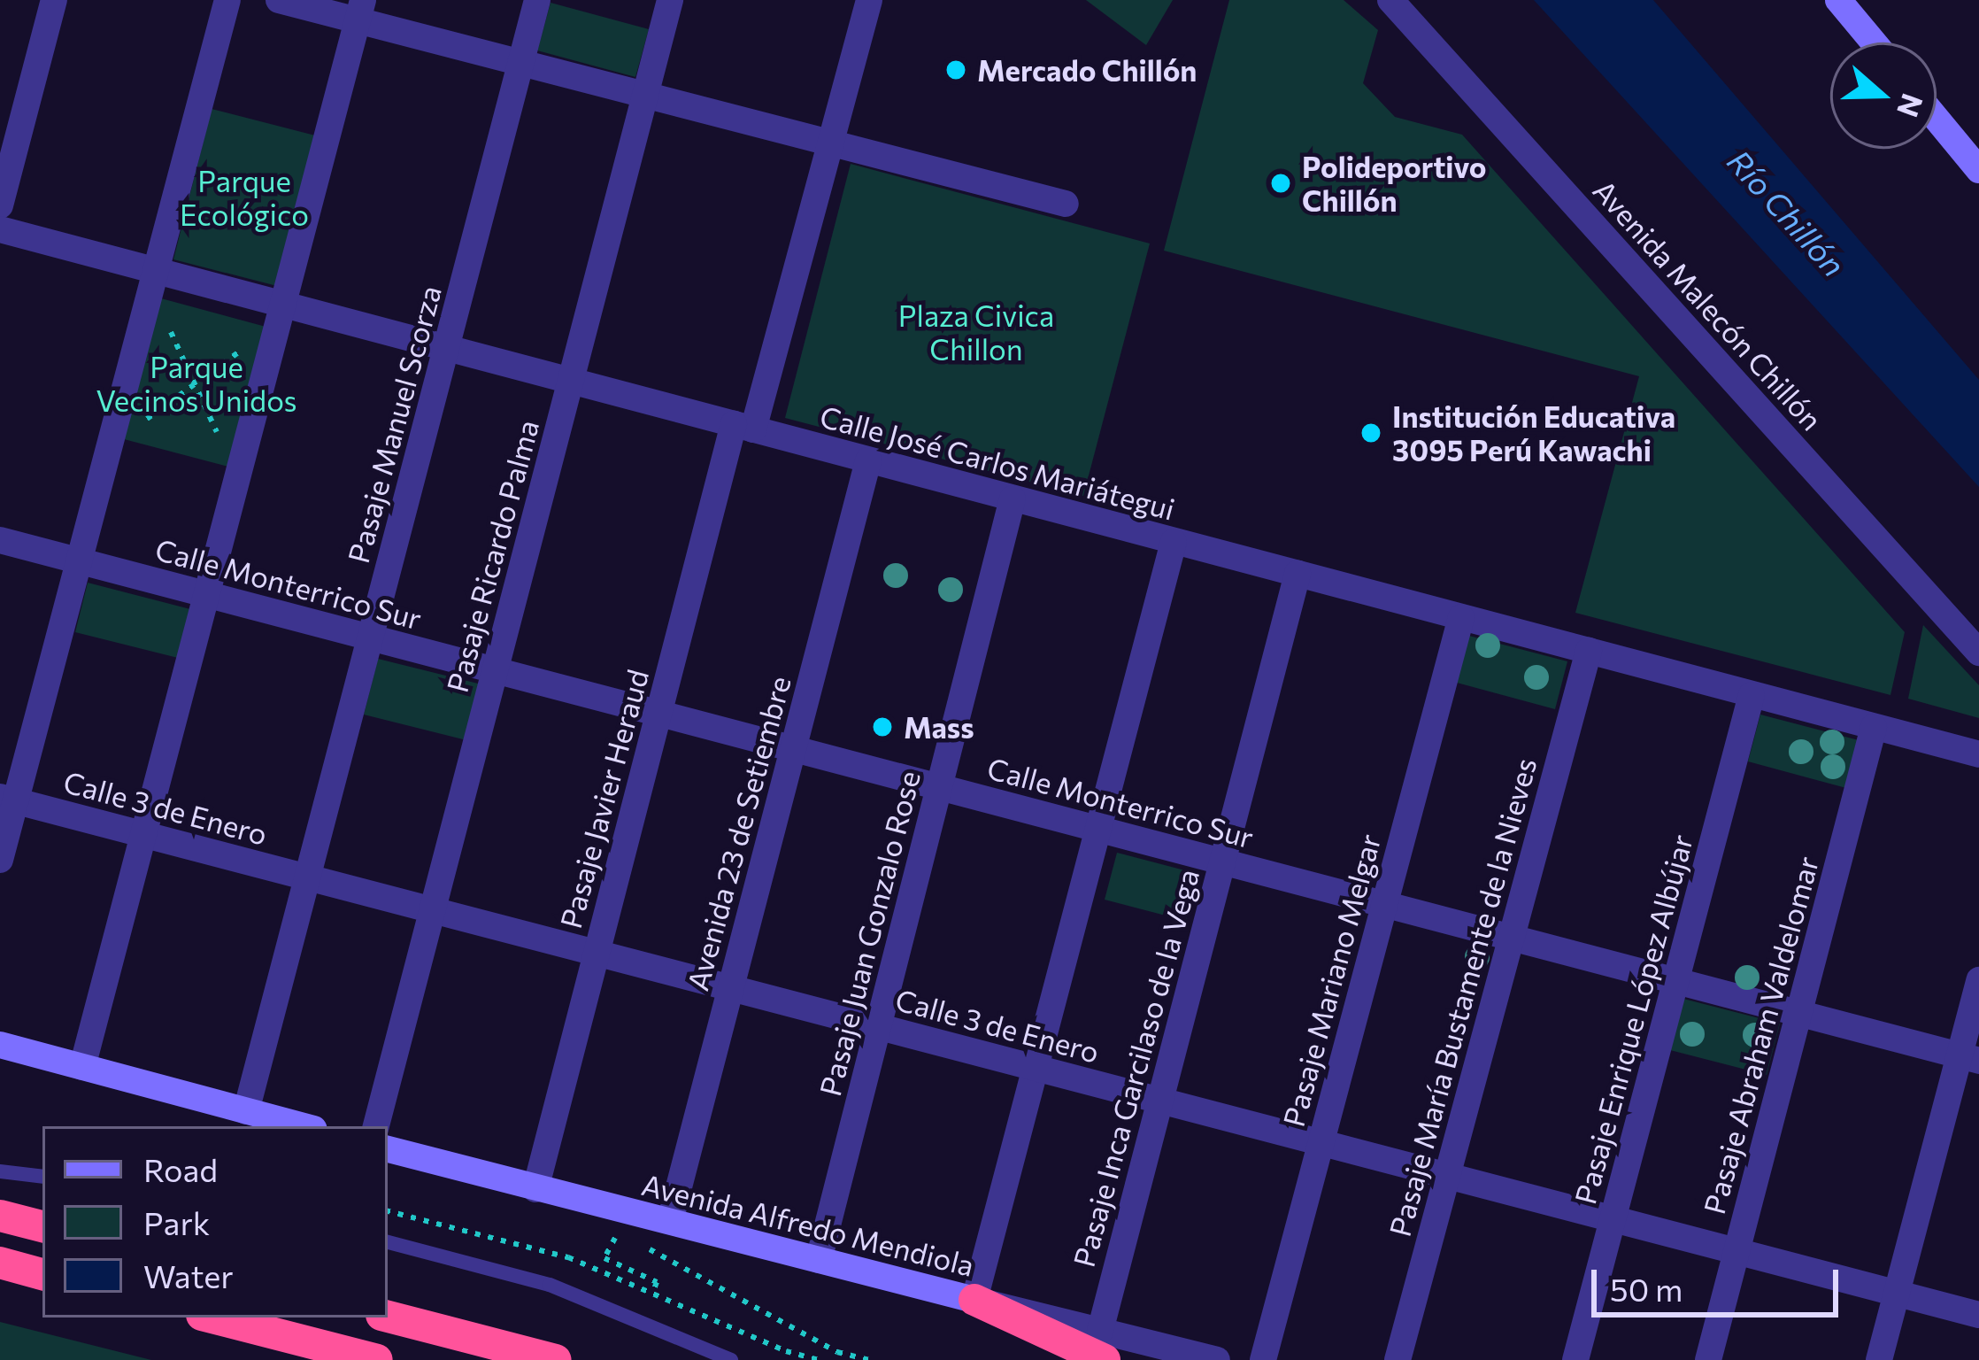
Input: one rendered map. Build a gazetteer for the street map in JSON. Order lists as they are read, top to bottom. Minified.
{"streets":{"street":["Avenida Malecón Chillón","Pasaje Manuel Scorza","Calle José Carlos Mariátegui","Pasaje Ricardo Palma","Calle Monterrico Sur","Pasaje Javier Heraud","Calle 3 de Enero","Avenida 23 de Setiembre","Pasaje Juan Gonzalo Rose","Pasaje Mariano Melgar","Pasaje María Bustamente de la Nieves","Pasaje Enrique López Albújar","Pasaje Abraham Valdelomar","Pasaje Inca Garcilaso de la Vega","Avenida Alfredo Mendiola"]},"crossings":[["Pasaje Manuel Scorza","Calle José Carlos Mariátegui"],["Pasaje Manuel Scorza","Calle Monterrico Sur"],["Pasaje Manuel Scorza","Calle 3 de Enero"],["Calle José Carlos Mariátegui","Pasaje Ricardo Palma"],["Calle José Carlos Mariátegui","Pasaje Javier Heraud"],["Calle José Carlos Mariátegui","Avenida 23 de Setiembre"],["Calle José Carlos Mariátegui","Pasaje Juan Gonzalo Rose"],["Calle José Carlos Mariátegui","Pasaje Mariano Melgar"],["Calle José Carlos Mariátegui","Pasaje María Bustamente de la Nieves"],["Calle José Carlos Mariátegui","Pasaje Enrique López Albújar"],["Calle José Carlos Mariátegui","Pasaje Abraham Valdelomar"],["Calle José Carlos Mariátegui","Pasaje Inca Garcilaso de la Vega"],["Pasaje Ricardo Palma","Calle Monterrico Sur"],["Pasaje Ricardo Palma","Calle 3 de Enero"],["Calle Monterrico Sur","Pasaje Javier Heraud"],["Calle Monterrico Sur","Avenida 23 de Setiembre"],["Calle Monterrico Sur","Pasaje Juan Gonzalo Rose"],["Calle Monterrico Sur","Pasaje Mariano Melgar"],["Calle Monterrico Sur","Pasaje María Bustamente de la Nieves"],["Calle Monterrico Sur","Pasaje Enrique López Albújar"],["Calle Monterrico Sur","Pasaje Abraham Valdelomar"],["Calle Monterrico Sur","Pasaje Inca Garcilaso de la Vega"],["Pasaje Javier Heraud","Calle 3 de Enero"],["Pasaje Javier Heraud","Avenida Alfredo Mendiola"],["Calle 3 de Enero","Avenida 23 de Setiembre"],["Calle 3 de Enero","Pasaje Juan Gonzalo Rose"],["Calle 3 de Enero","Pasaje Mariano Melgar"],["Calle 3 de Enero","Pasaje María Bustamente de la Nieves"],["Calle 3 de Enero","Pasaje Enrique López Albújar"],["Calle 3 de Enero","Pasaje Abraham Valdelomar"],["Calle 3 de Enero","Pasaje Inca Garcilaso de la Vega"],["Avenida 23 de Setiembre","Avenida Alfredo Mendiola"],["Pasaje Juan Gonzalo Rose","Avenida Alfredo Mendiola"]],"water":["Río Chillón"],"parks":["Parque Ecológico","Plaza Civica Chillon","Parque Vecinos Unidos"],"places":["Mercado Chillón","Polideportivo Chillón","Institución Educativa 3095 Perú Kawachi","Mass"],"legend":["Road","Park","Water"],"scale_bar":"50 m","north":"right"}
